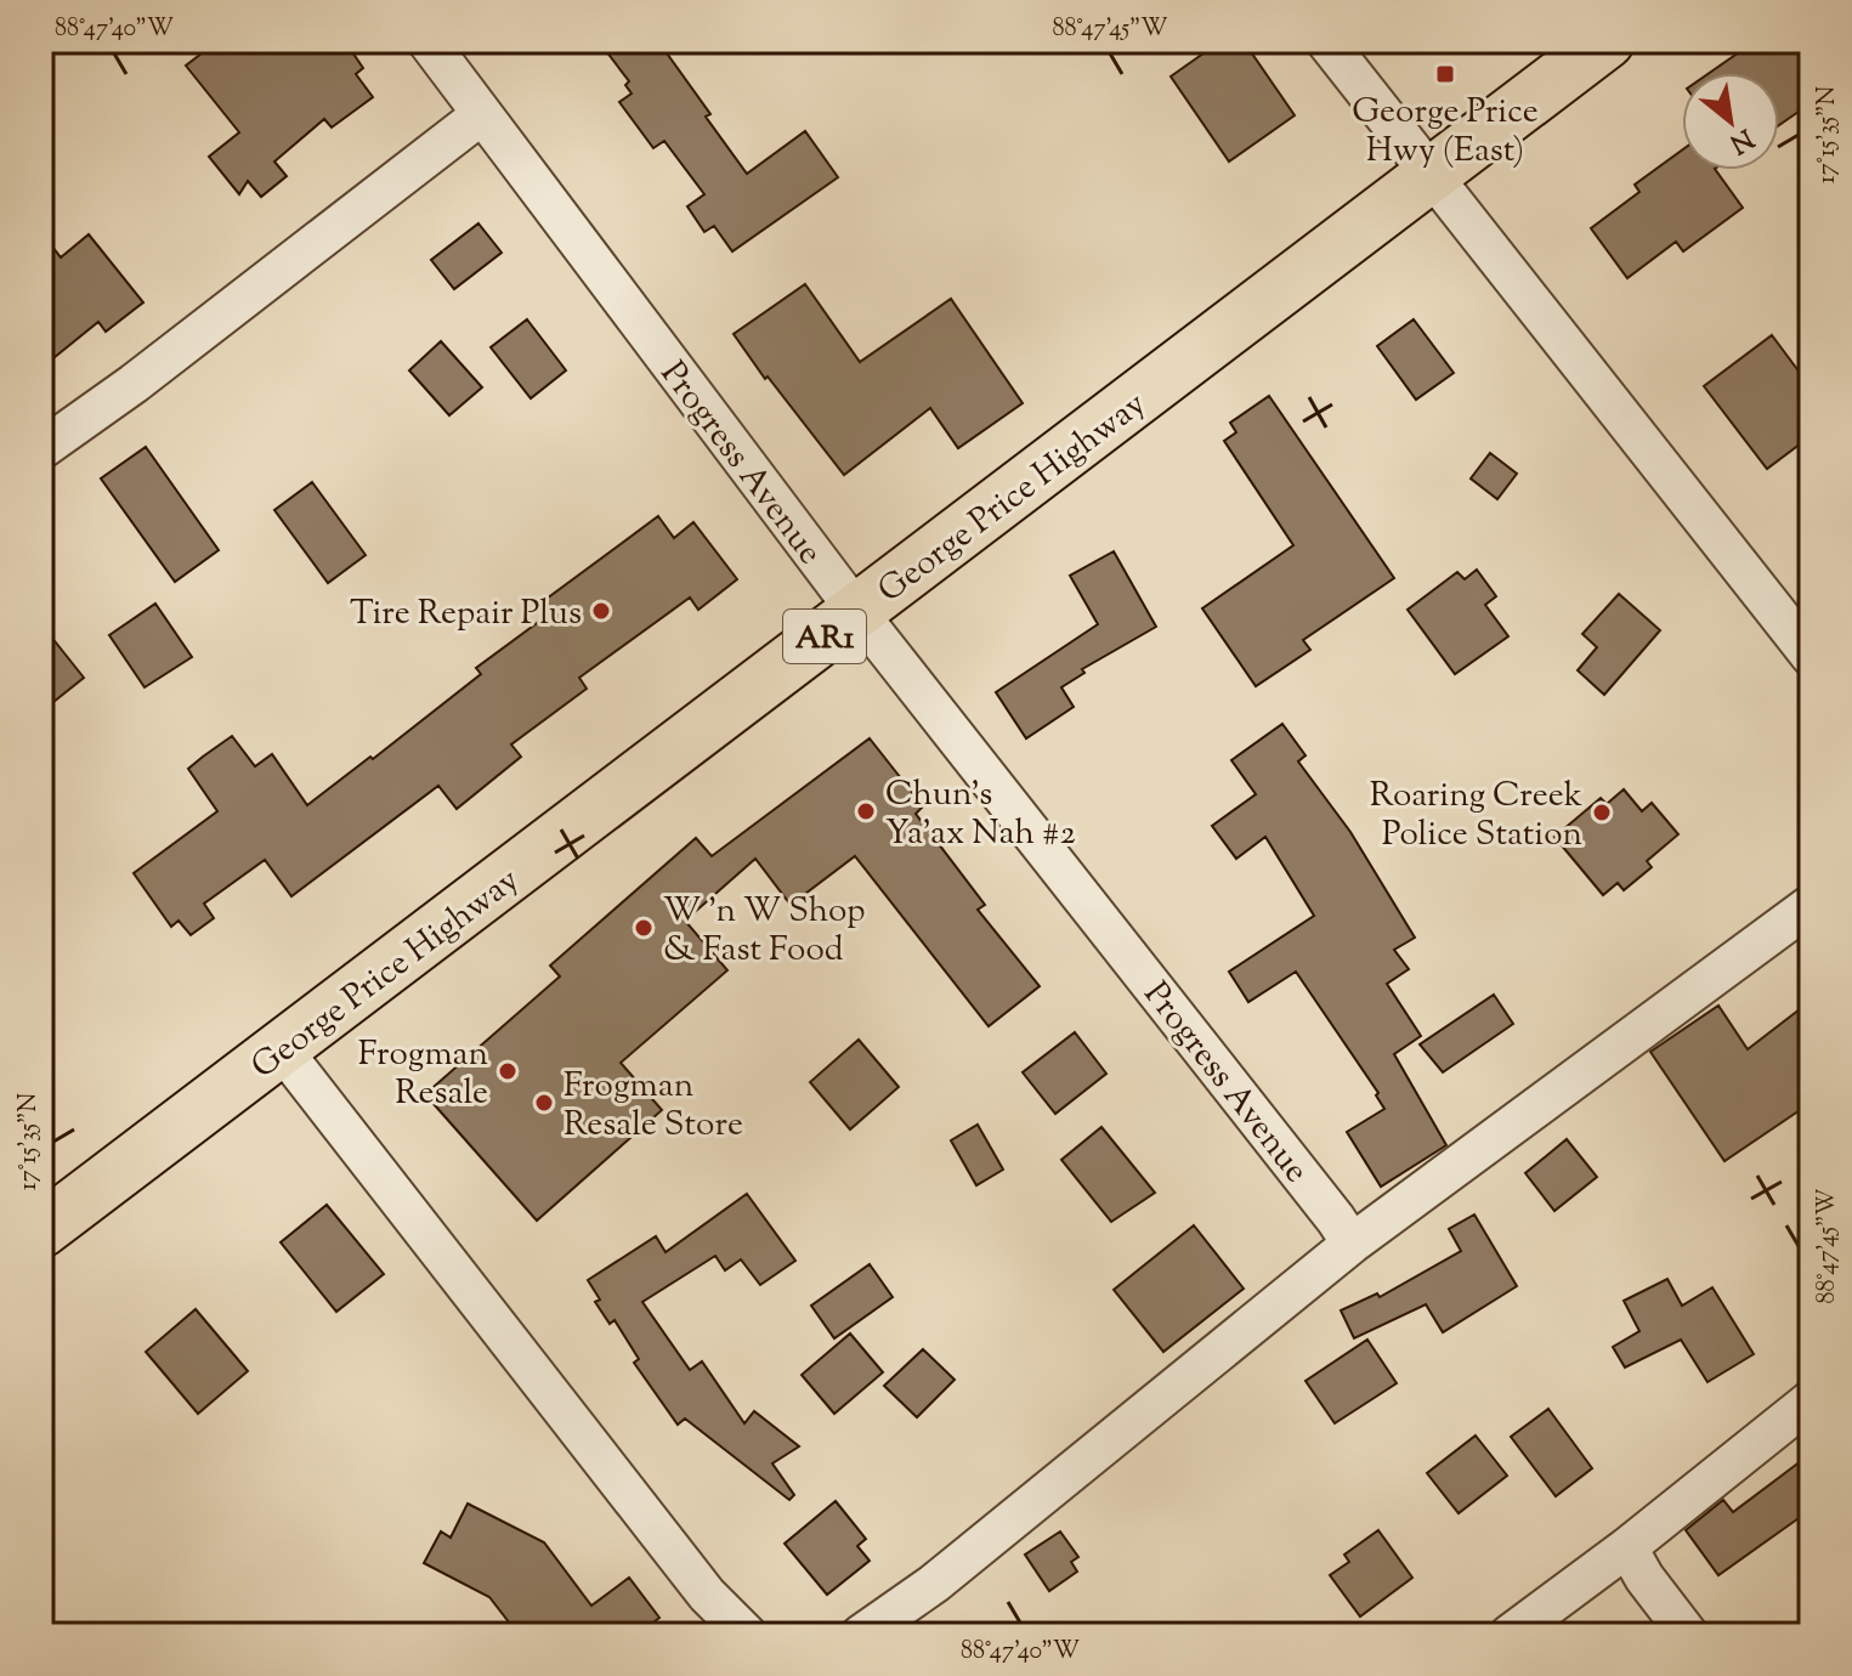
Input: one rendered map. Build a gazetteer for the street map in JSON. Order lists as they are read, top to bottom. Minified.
{"streets":{"highway":["George Price Highway","AR1"],"street":["Progress Avenue"]},"crossings":[["Progress Avenue","George Price Highway"]],"places":{"transit":["George Price Hwy (East)"],"other":["Tire Repair Plus","Chun's Ya'ax Nah #2","Roaring Creek Police Station","W 'n W Shop & Fast Food","Frogman Resale","Frogman Resale Store"]},"north":"bottom right","coordinates":["88°47'40\"W","88°47'45\"W","17°15'35\"N"]}
